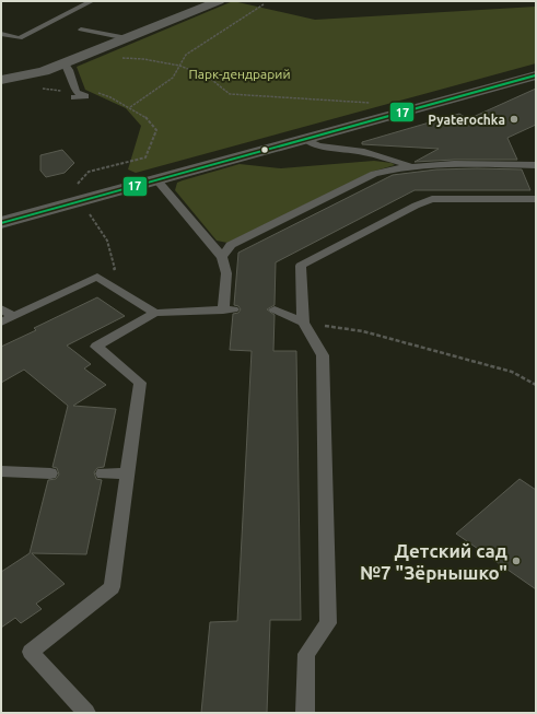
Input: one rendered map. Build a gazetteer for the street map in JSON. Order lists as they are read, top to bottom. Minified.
{"parks":["Парк-дендрарий"],"places":["Pyaterochka","Детский сад №7 \"Зёрнышко\""],"lines":["transit line 17"]}
